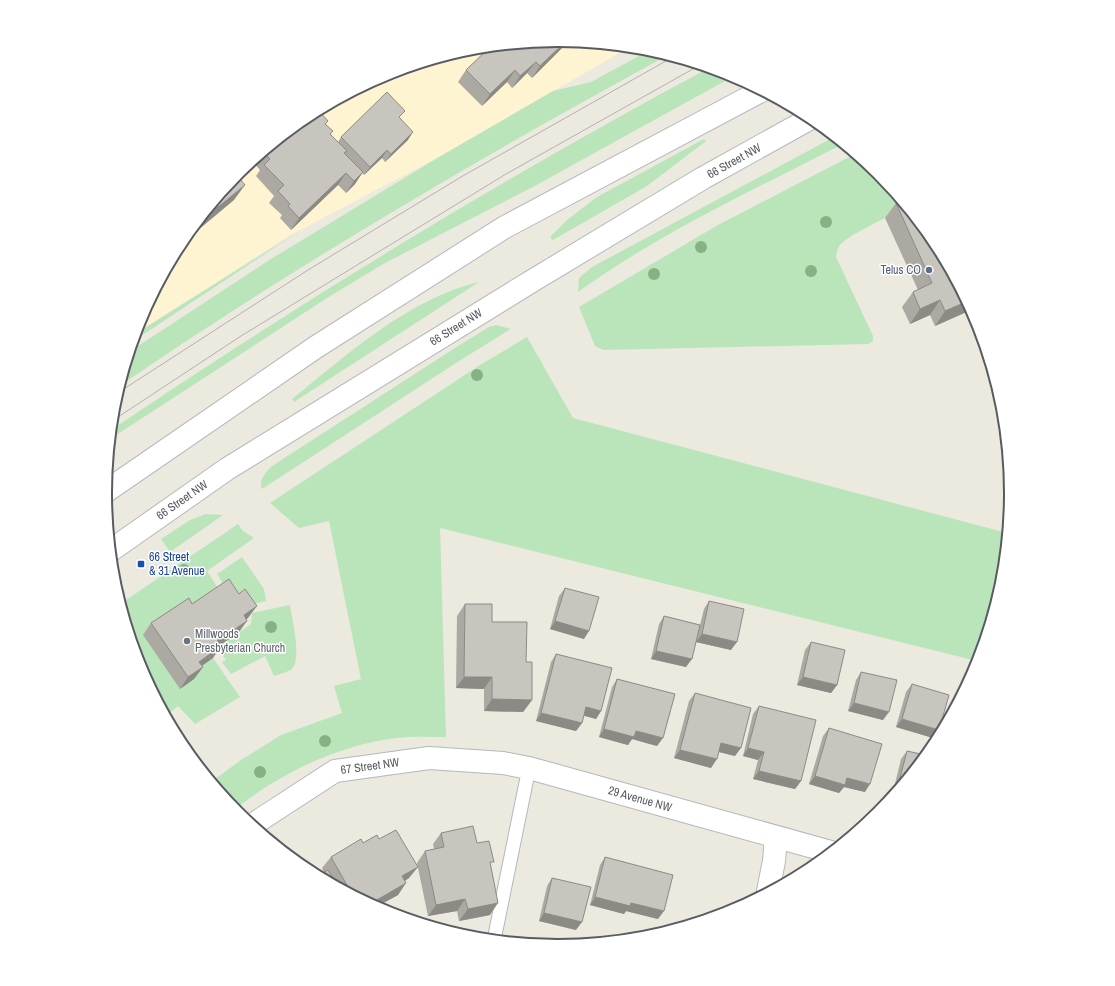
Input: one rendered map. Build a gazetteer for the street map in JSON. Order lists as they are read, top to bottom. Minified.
{"streets":{"main road":["66 Street NW","67 Street NW","29 Avenue NW"]},"crossings":[["67 Street NW","29 Avenue NW"]],"places":{"other":["Telus CO","Millwoods Presbyterian Church"],"transit":["66 Street & 31 Avenue"]}}
